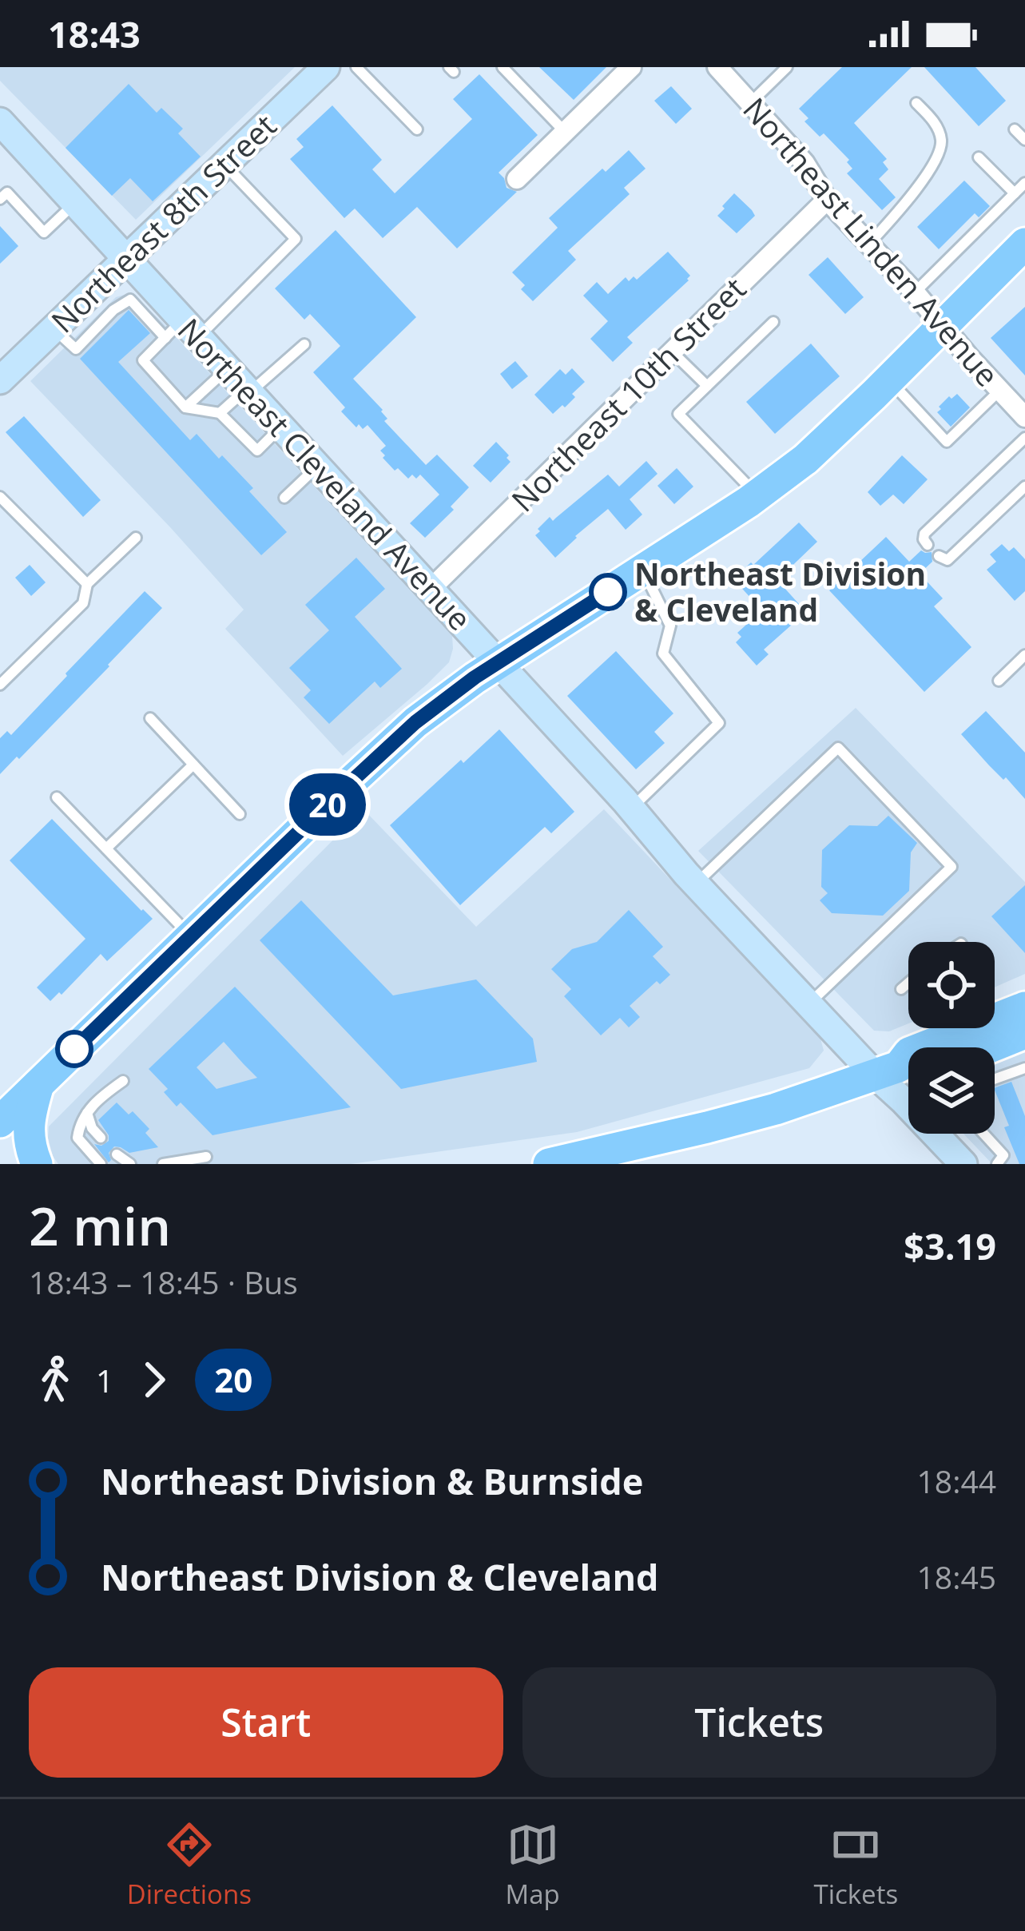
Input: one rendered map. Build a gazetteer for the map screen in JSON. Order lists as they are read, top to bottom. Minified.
{"streets":{"main road":["Northeast 8th Street","Northeast Cleveland Avenue"],"street":["Northeast Linden Avenue","Northeast 10th Street"]},"crossings":[["Northeast 8th Street","Northeast Cleveland Avenue"],["Northeast Linden Avenue","Northeast 10th Street"],["Northeast 10th Street","Northeast Cleveland Avenue"]],"places":["Northeast Division & Cleveland"],"lines":["bus line 20"],"page":{"status":"18:43","on_map":"20","heading":["2 min","18:43 – 18:45 · Bus","$3.19"],"legs":["1","20"],"list":[{"name":"Northeast Division & Burnside","value":"18:44"},{"name":"Northeast Division & Cleveland","value":"18:45"}],"buttons":["Start","Tickets"],"tabs":["Directions","Map","Tickets"]}}
